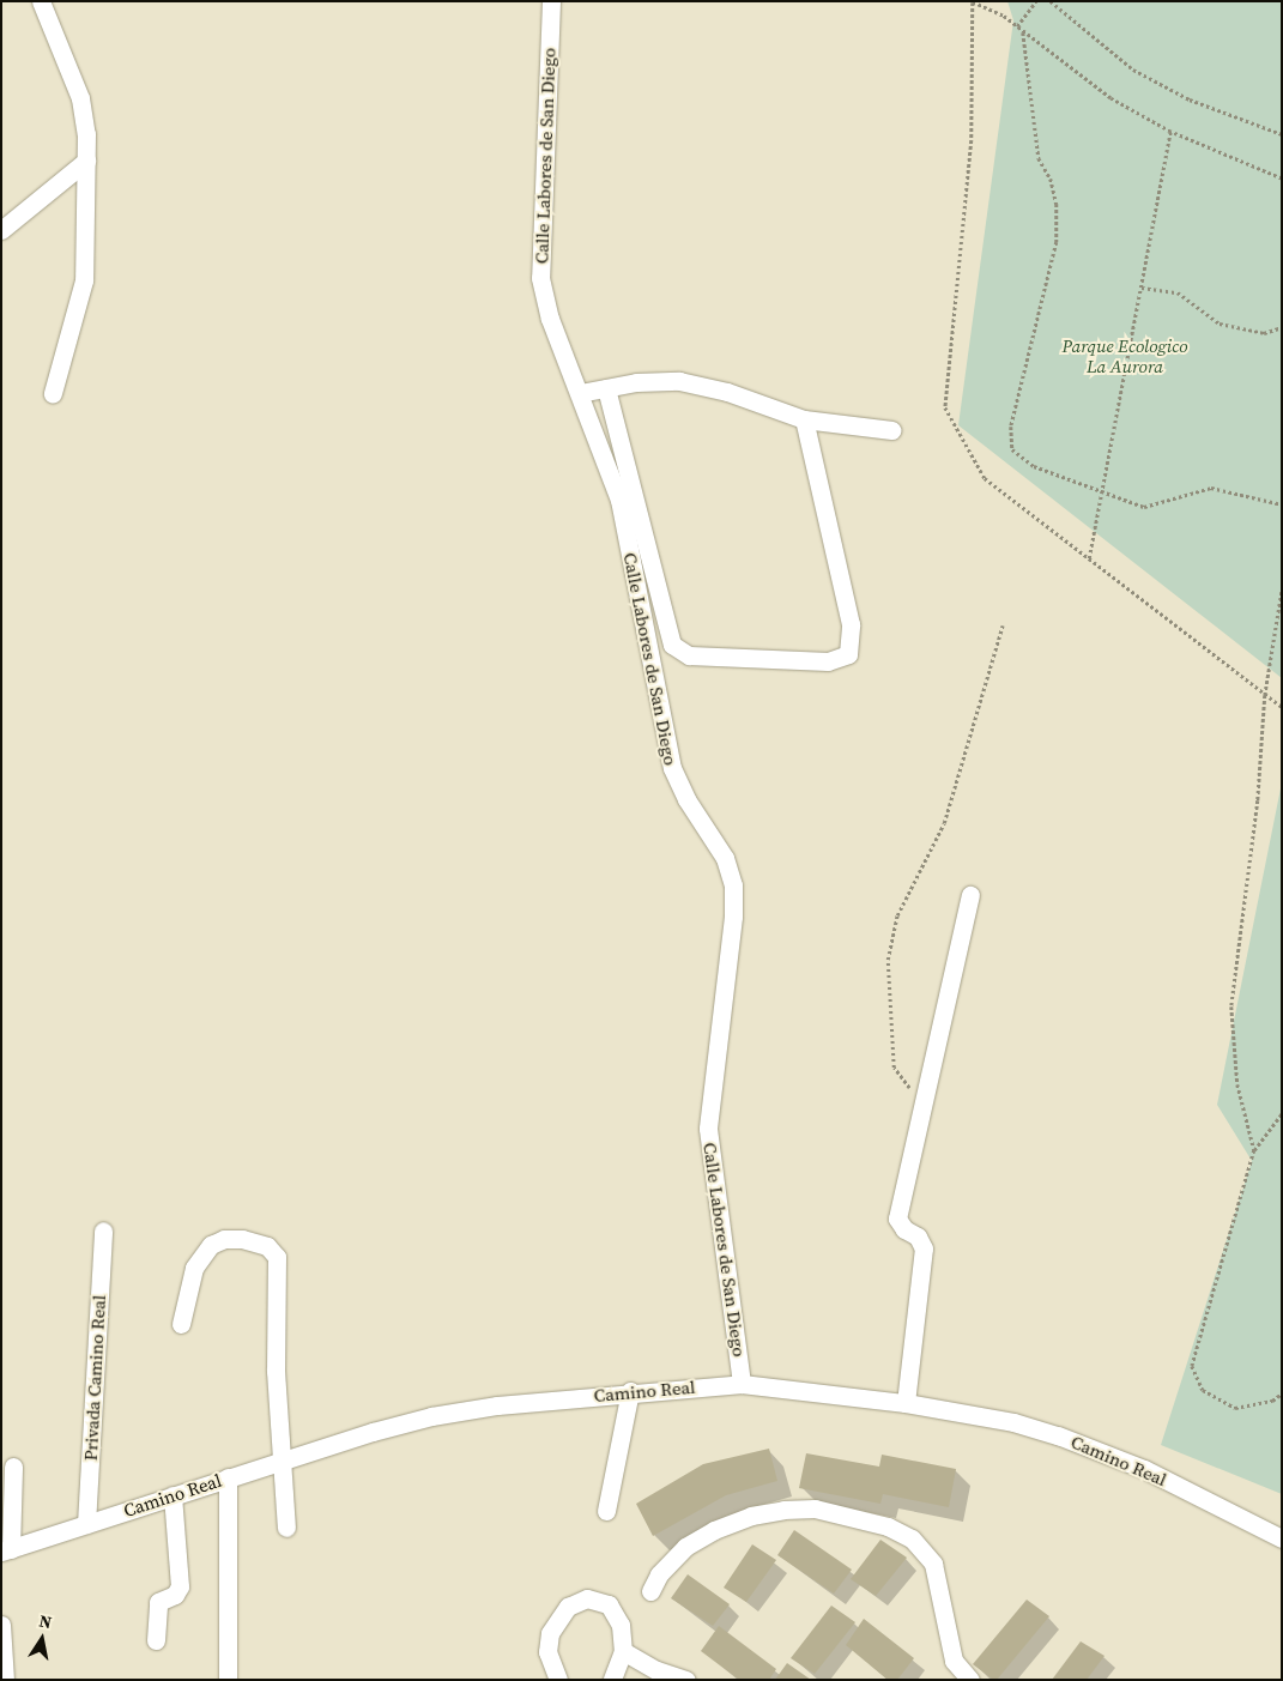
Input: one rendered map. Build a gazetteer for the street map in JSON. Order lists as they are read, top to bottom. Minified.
{"streets":{"street":["Calle Labores de San Diego","Privada Camino Real","Camino Real"]},"crossings":[["Calle Labores de San Diego","Camino Real"],["Privada Camino Real","Camino Real"]],"parks":["Parque Ecologico La Aurora"],"north":"top"}
